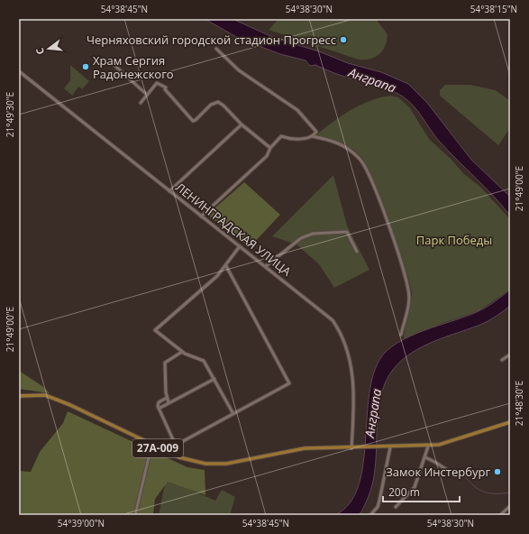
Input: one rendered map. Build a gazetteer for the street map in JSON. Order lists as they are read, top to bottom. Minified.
{"streets":{"main road":["27А-009"],"street":["ЛЕНИНГРАДСКАЯ УЛИЦА"]},"crossings":[["ЛЕНИНГРАДСКАЯ УЛИЦА","27А-009"]],"water":["Анграпа"],"parks":["Парк Победы"],"places":["Черняховский городской стадион Прогресс","Храм Сергия Радонежского","Замок Инстербург"],"scale_bar":"200 m","north":"left","coordinates":["54°38'45\"N","54°38'30\"N","54°38'15\"N","21°49'30\"E","21°49'00\"E","21°48'30\"E","54°39'00\"N"]}
